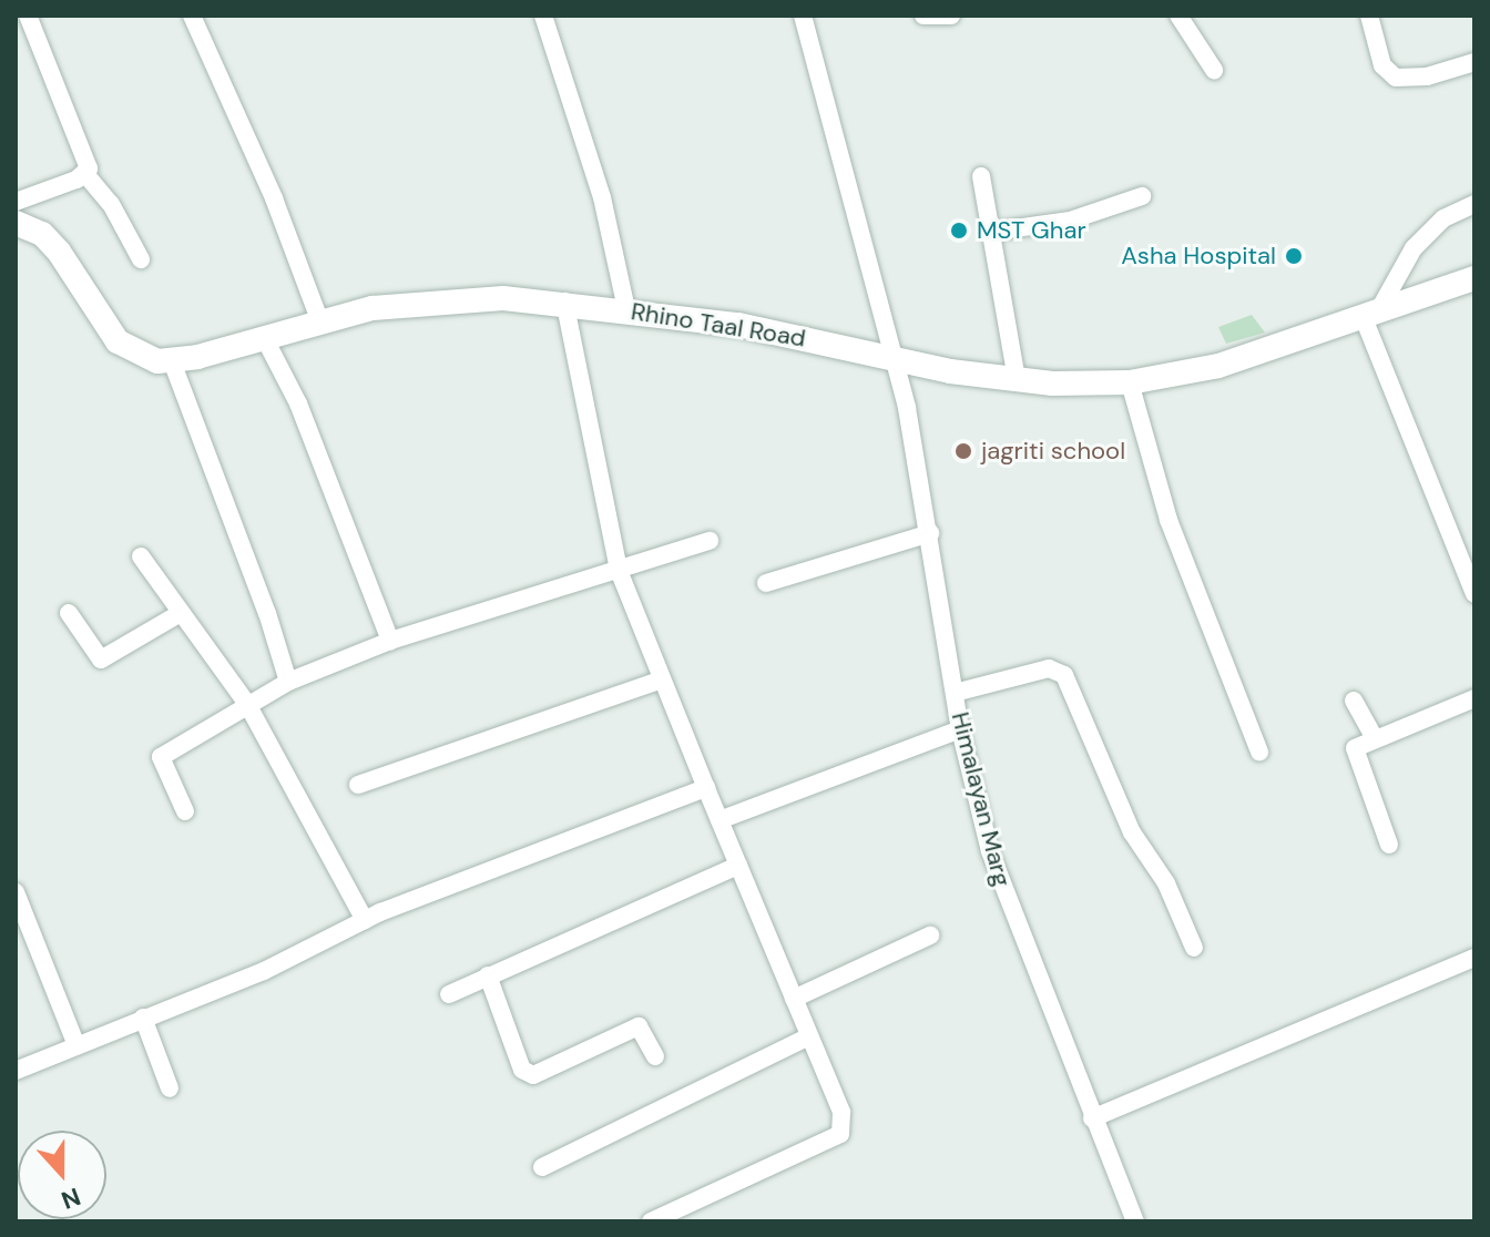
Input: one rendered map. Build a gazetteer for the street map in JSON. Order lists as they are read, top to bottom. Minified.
{"streets":{"street":["Rhino Taal Road","Himalayan Marg"]},"crossings":[["Rhino Taal Road","Himalayan Marg"]],"places":["MST Ghar","Asha Hospital","jagriti school"],"north":"bottom"}
